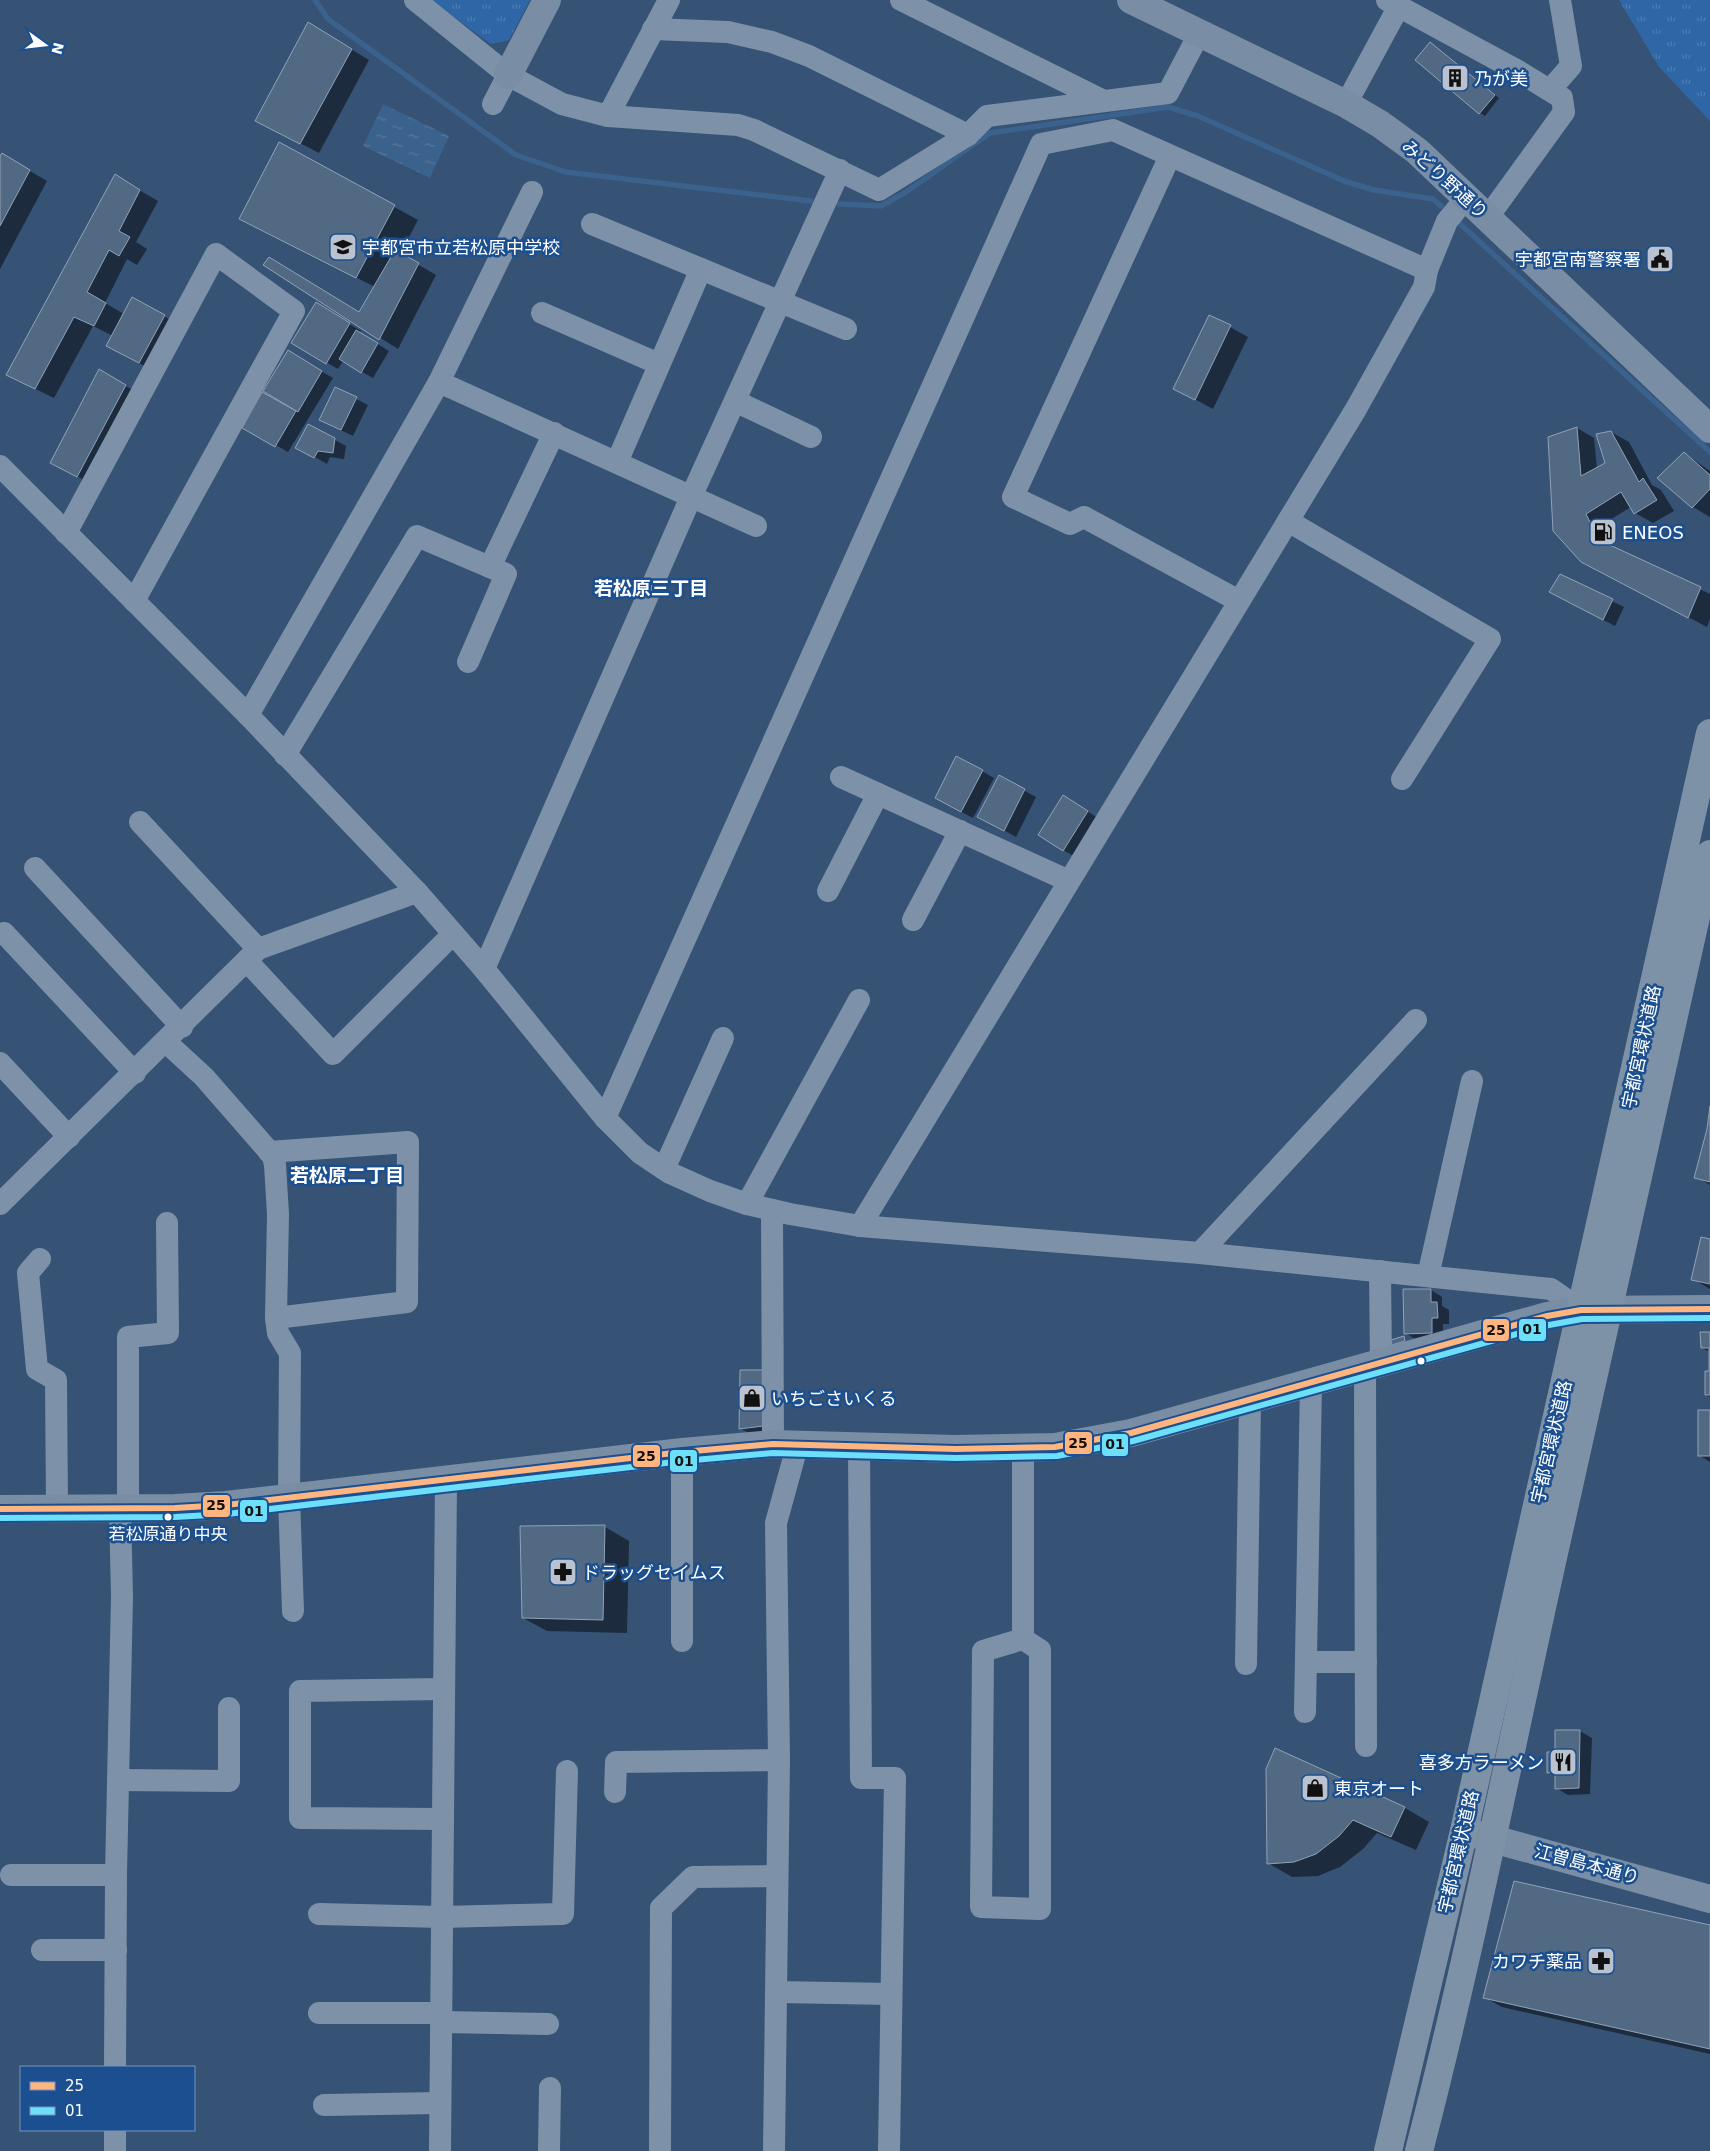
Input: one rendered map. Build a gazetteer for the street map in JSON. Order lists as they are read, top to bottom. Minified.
{"streets":{"highway":["宇都宮環状道路"],"street":["みどり野通り","江曽島本通り"]},"crossings":[["宇都宮環状道路","江曽島本通り"]],"districts":["若松原三丁目","若松原二丁目"],"places":{"building":["乃が美"],"school or university":["宇都宮市立若松原中学校"],"public building":["宇都宮南警察署"],"fuel station":["ENEOS"],"shop":["いちごさいくる","東京オート"],"other":["若松原通り中央"],"pharmacy":["ドラッグセイムス","カワチ薬品"],"restaurant":["喜多方ラーメン"]},"lines":["transit line 25","transit line 01"],"legend":["25","01"],"north":"right"}
